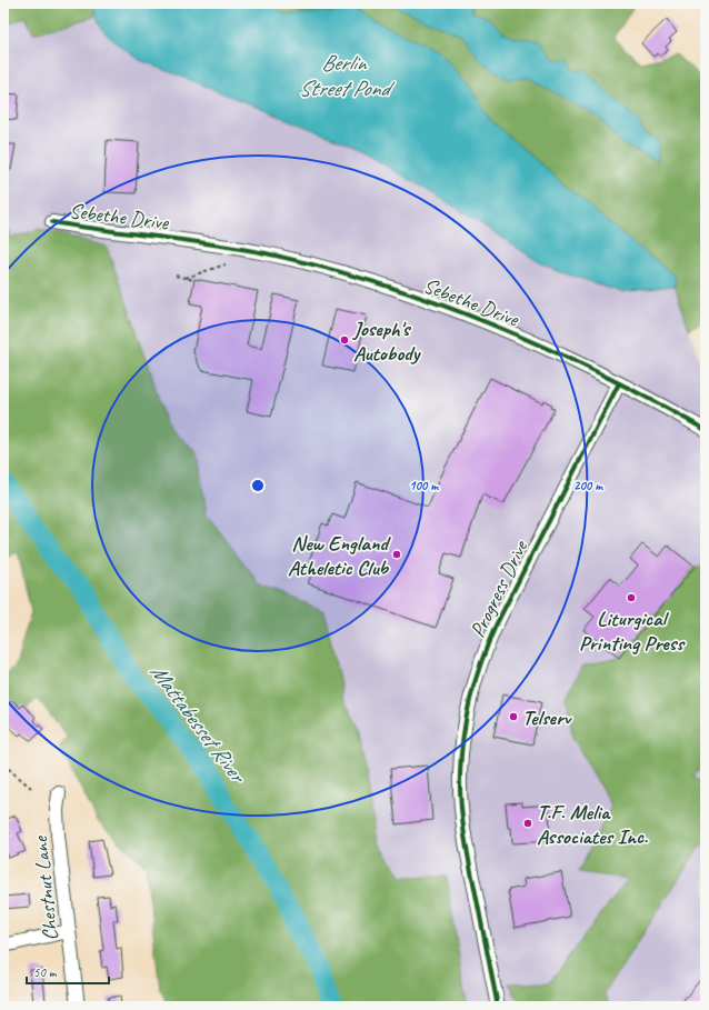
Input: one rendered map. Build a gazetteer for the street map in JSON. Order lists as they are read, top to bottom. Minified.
{"streets":{"street":["Sebethe Drive","Progress Drive","Chestnut Lane"]},"crossings":[["Sebethe Drive","Progress Drive"]],"water":["Berlin Street Pond","Mattabesset River"],"places":["Joseph's Autobody","New England Atheletic Club","Liturgical Printing Press","Telserv","T.F. Melia Associates Inc."],"scale_bar":"50 m","rings":["100 m","200 m"]}
